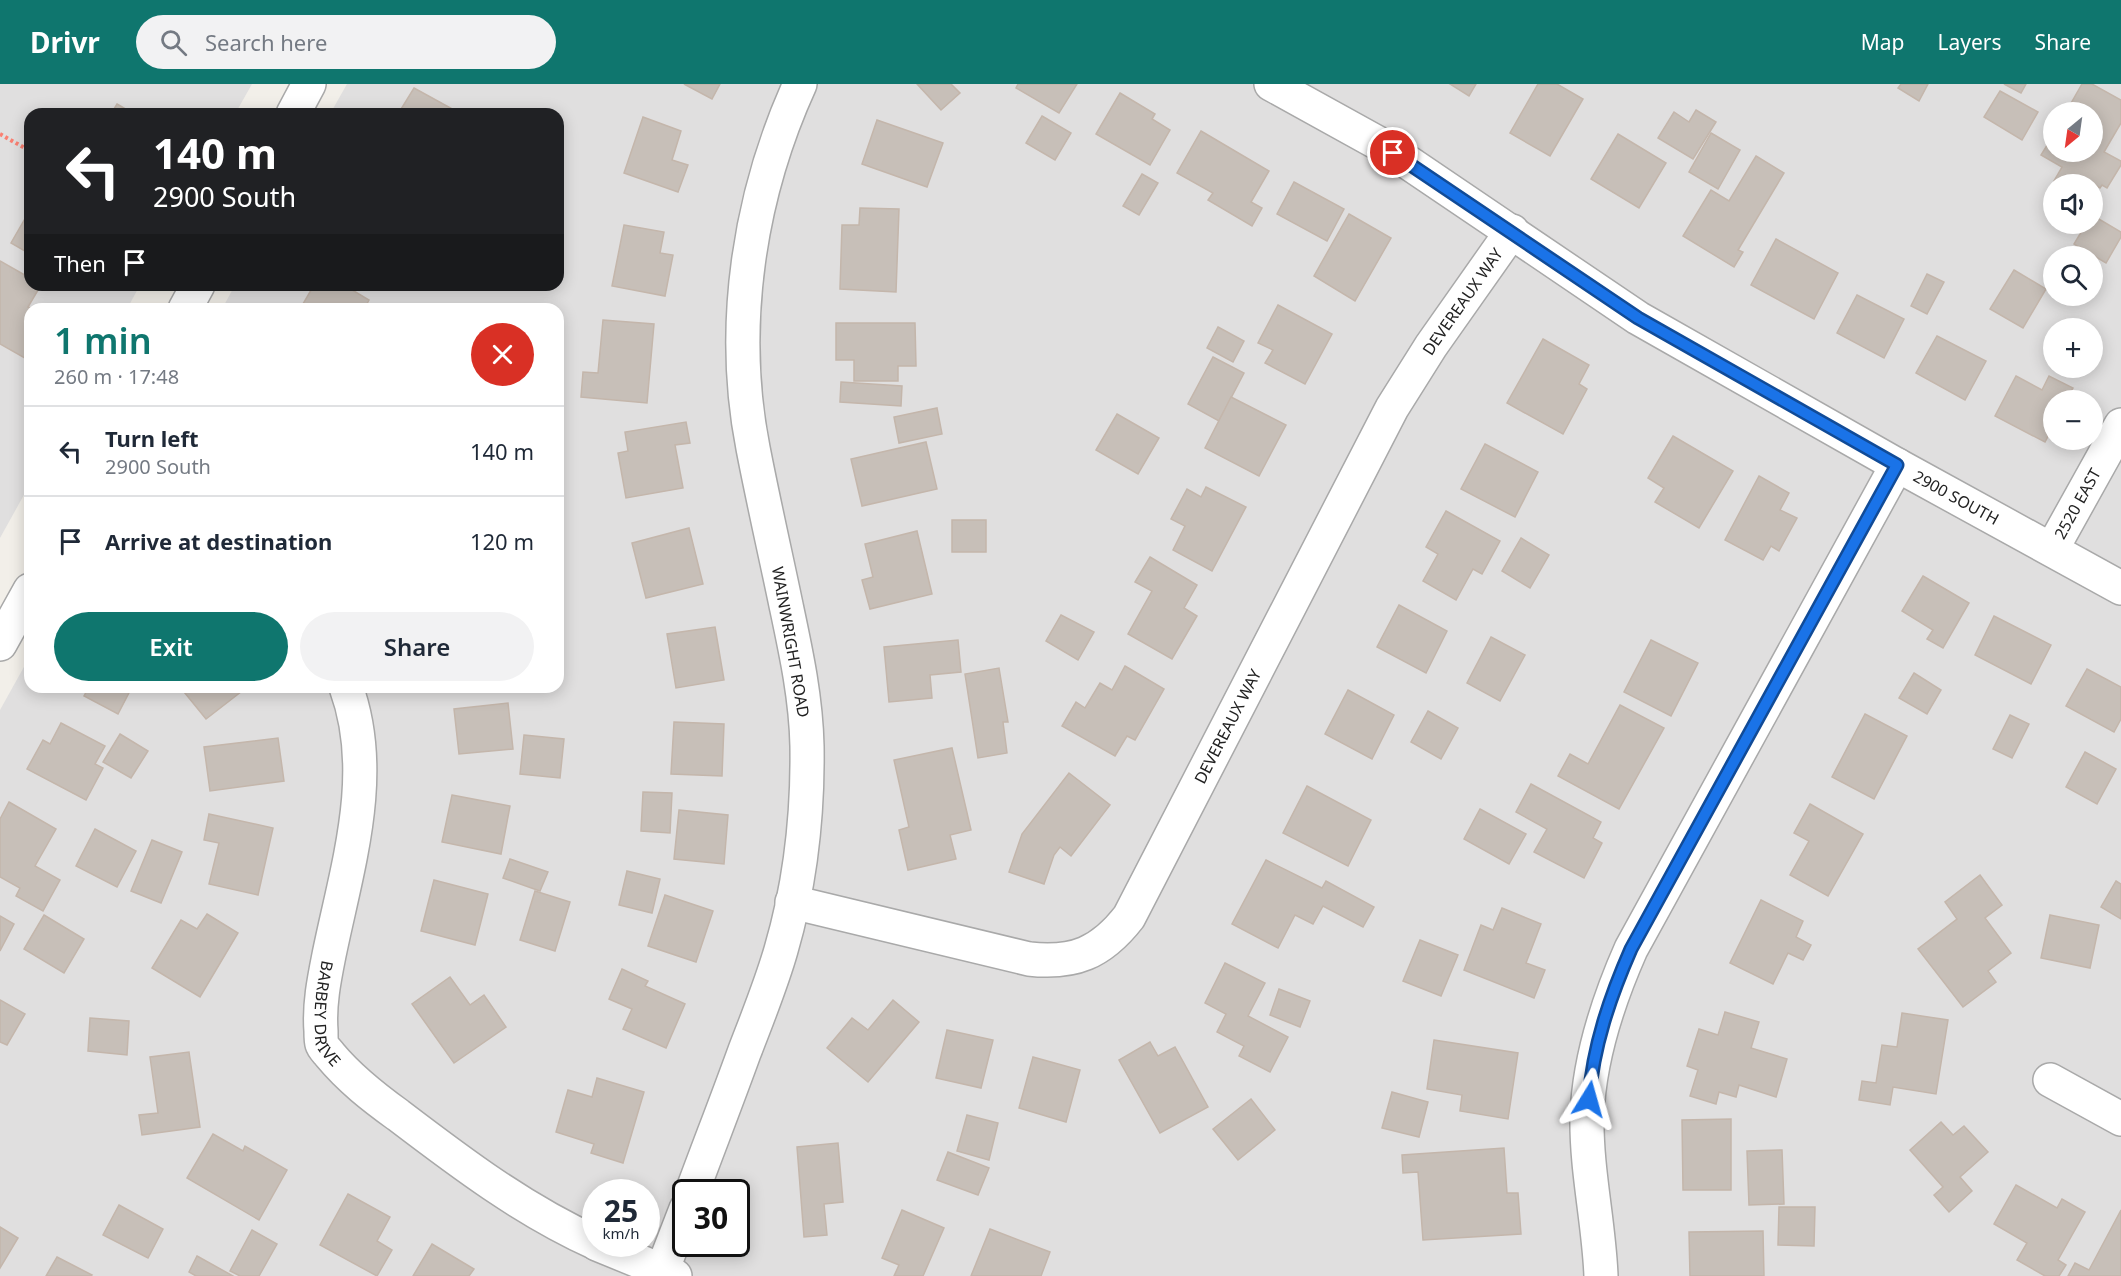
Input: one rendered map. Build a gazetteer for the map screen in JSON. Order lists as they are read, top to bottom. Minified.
{"streets":{"street":["DEVEREAUX WAY","2900 SOUTH","2520 EAST","WAINWRIGHT ROAD","BARBEY DRIVE"]},"crossings":[["DEVEREAUX WAY","2900 SOUTH"],["DEVEREAUX WAY","WAINWRIGHT ROAD"],["2900 SOUTH","2520 EAST"]],"north":"bottom left","page":{"header":"Drivr","search":"Search here","nav":["Map","Layers","Share"],"map_buttons":["+","−"],"turn":["140 m","2900 South"],"then":"Then","heading":["1 min","260 m · 17:48"],"list":[{"name":"Turn left","note":"2900 South","value":"140 m"},{"name":"Arrive at destination","value":"120 m"}],"buttons":["Exit","Share"],"speed":"25 km/h","limit":"30"}}
